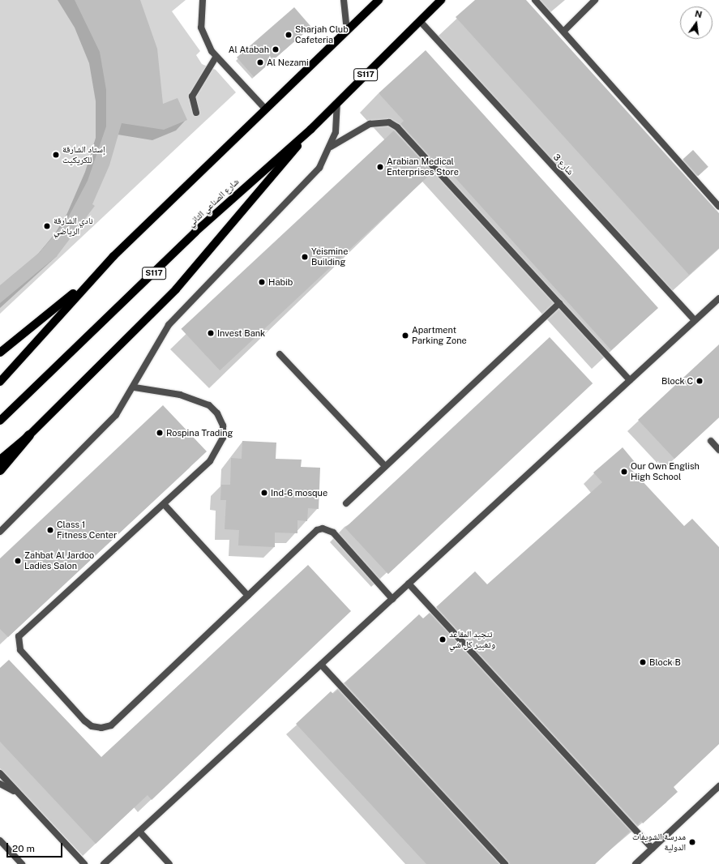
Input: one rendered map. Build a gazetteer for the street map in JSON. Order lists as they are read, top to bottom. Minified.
{"streets":{"main road":["S117","شارع الصناعي الثاني"],"street":["شارع 3"]},"crossings":[["شارع 3","شارع الصناعي الثاني"]],"places":["Sharjah Club Cafeteria","Al Atabah","Al Nezami","إستاد الشارقة للكريكيت","Arabian Medical Enterprises Store","نادي الشارقة الرياضي","Yeismine Building","Habib","Invest Bank","Apartment Parking Zone","Block C","Rospina Trading","Our Own English High School","Ind-6 mosque","Class 1 Fitness Center","Zahbat Al Jardoo Ladies Salon","تنجيد المقاعد وتغيير كل شي","Block B","مدرسة الشويفات الدولية"],"scale_bar":"20 m","north":"top"}
